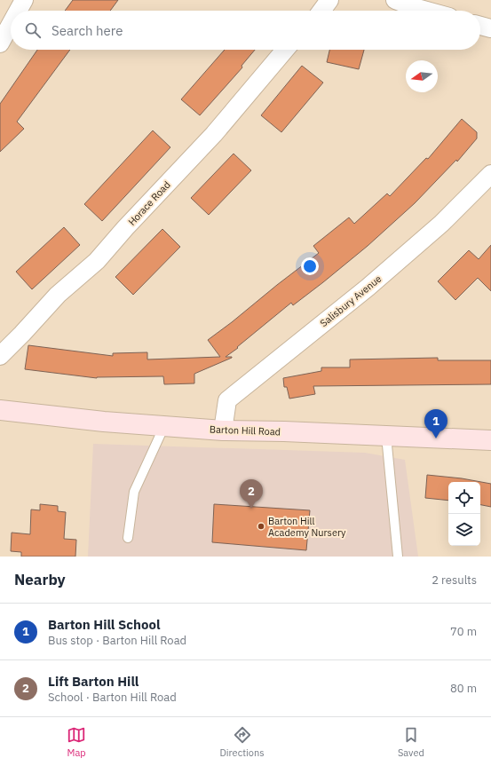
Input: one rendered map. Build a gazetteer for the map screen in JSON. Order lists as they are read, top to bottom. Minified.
{"streets":{"street":["Horace Road","Salisbury Avenue","Barton Hill Road"]},"crossings":[["Salisbury Avenue","Barton Hill Road"]],"places":["Barton Hill Academy Nursery"],"north":"left","page":{"search":"Search here","pins":["1","2"],"heading":["Nearby","2 results"],"list":[{"mark":"1","name":"Barton Hill School","note":"Bus stop · Barton Hill Road","value":"70 m"},{"mark":"2","name":"Lift Barton Hill","note":"School · Barton Hill Road","value":"80 m"}],"nav":["Map","Directions","Saved"]}}
